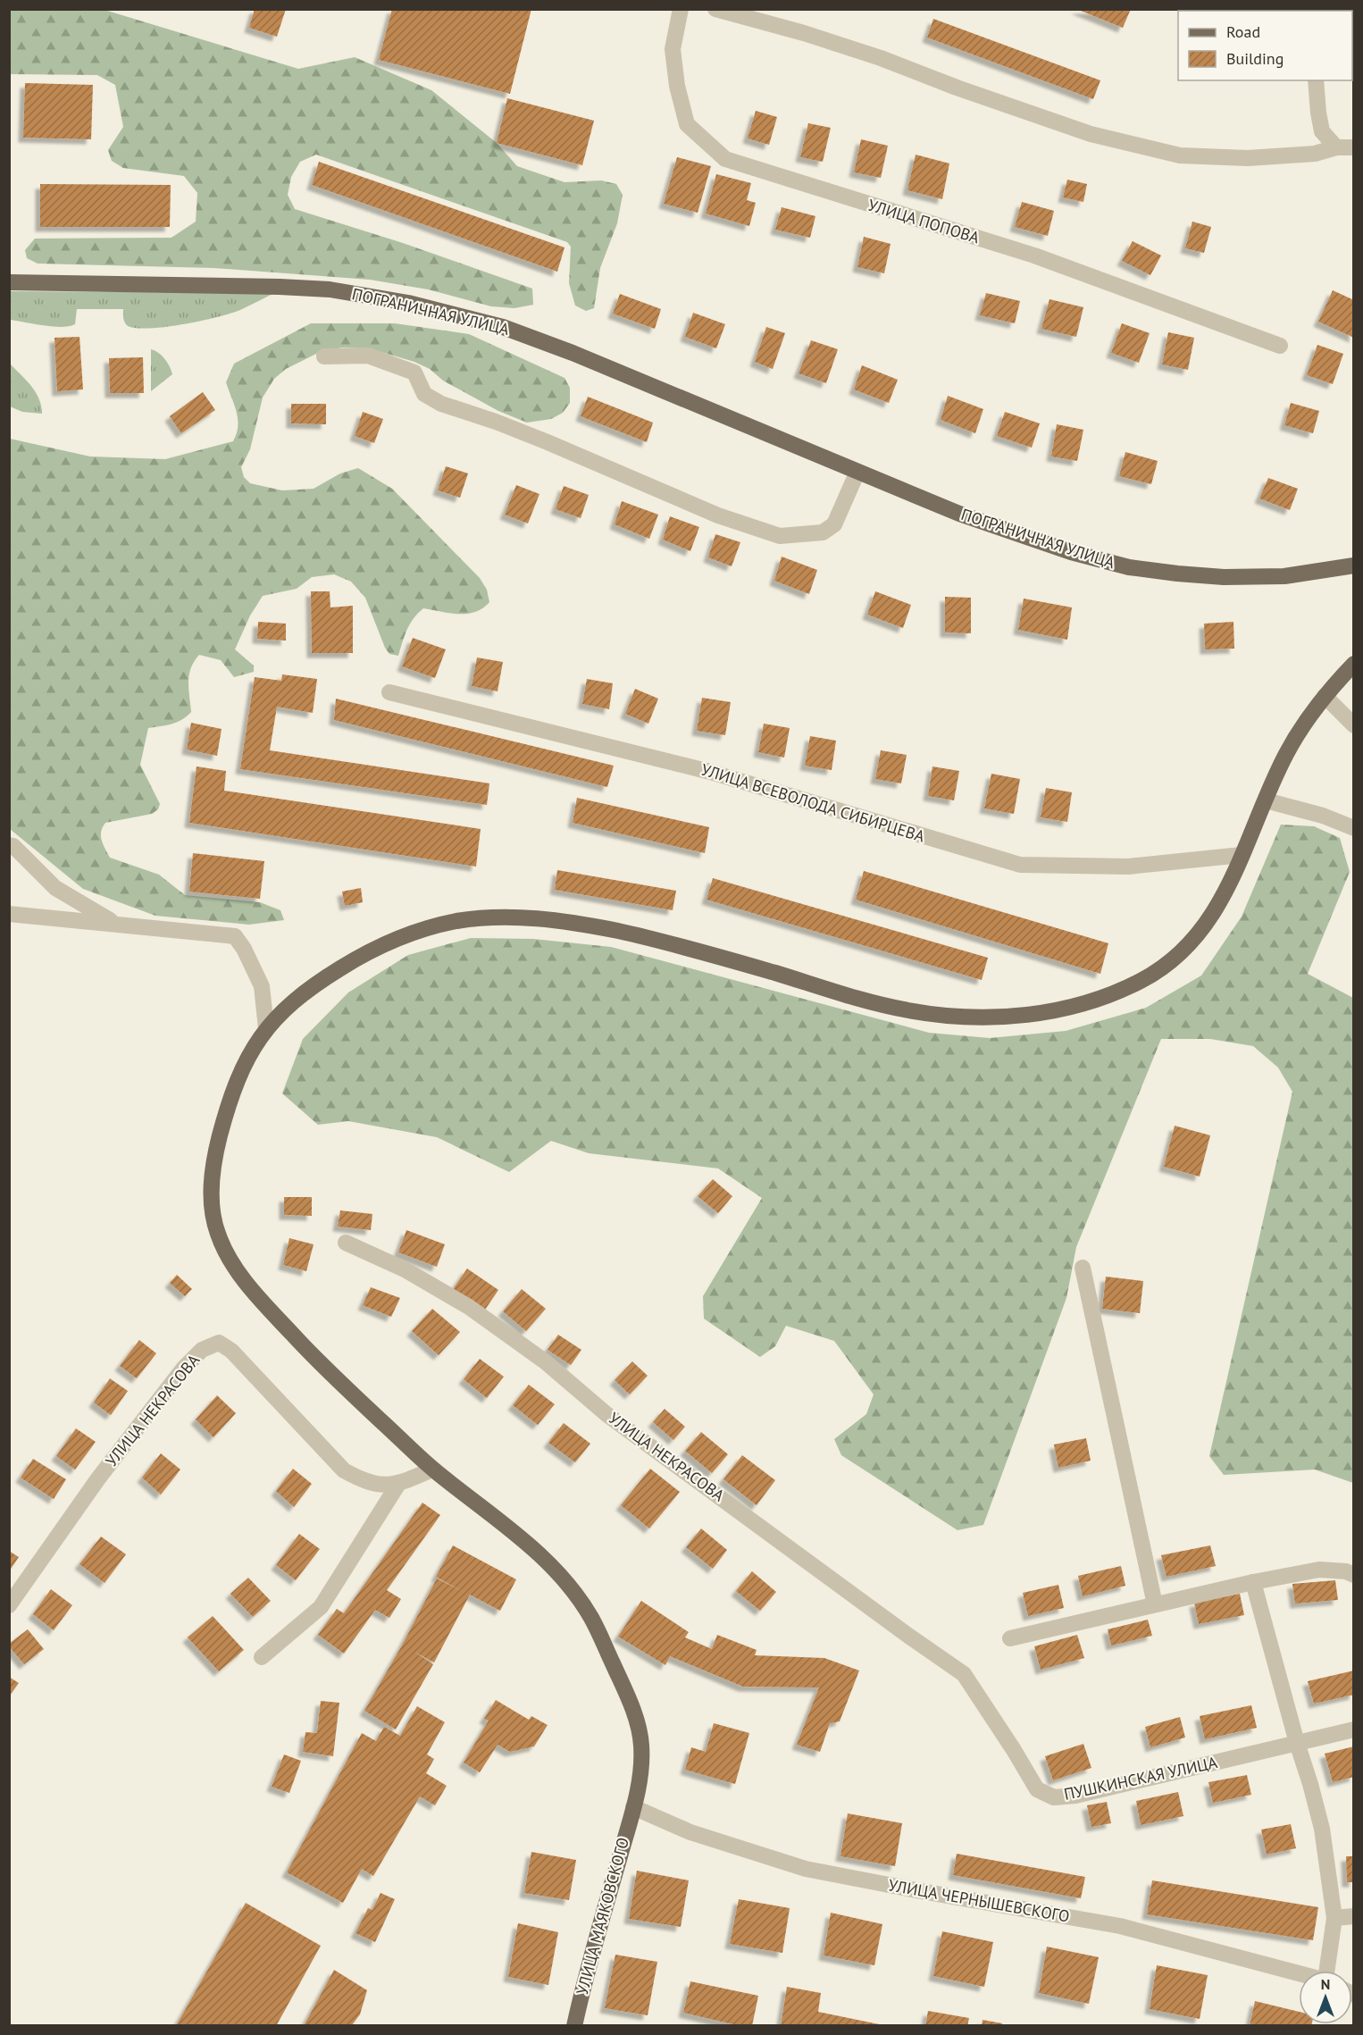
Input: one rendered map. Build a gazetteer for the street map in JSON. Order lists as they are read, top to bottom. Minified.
{"streets":{"main road":["ПОГРАНИЧНАЯ УЛИЦА","УЛИЦА МАЯКОВСКОГО"],"street":["УЛИЦА ПОПОВА","УЛИЦА ВСЕВОЛОДА СИБИРЦЕВА","УЛИЦА НЕКРАСОВА","ПУШКИНСКАЯ УЛИЦА","УЛИЦА ЧЕРНЫШЕВСКОГО"]},"crossings":[["УЛИЦА ВСЕВОЛОДА СИБИРЦЕВА","УЛИЦА МАЯКОВСКОГО"],["УЛИЦА НЕКРАСОВА","ПУШКИНСКАЯ УЛИЦА"],["УЛИЦА НЕКРАСОВА","УЛИЦА МАЯКОВСКОГО"],["УЛИЦА ЧЕРНЫШЕВСКОГО","УЛИЦА МАЯКОВСКОГО"]],"legend":["Road","Building"],"north":"top"}
